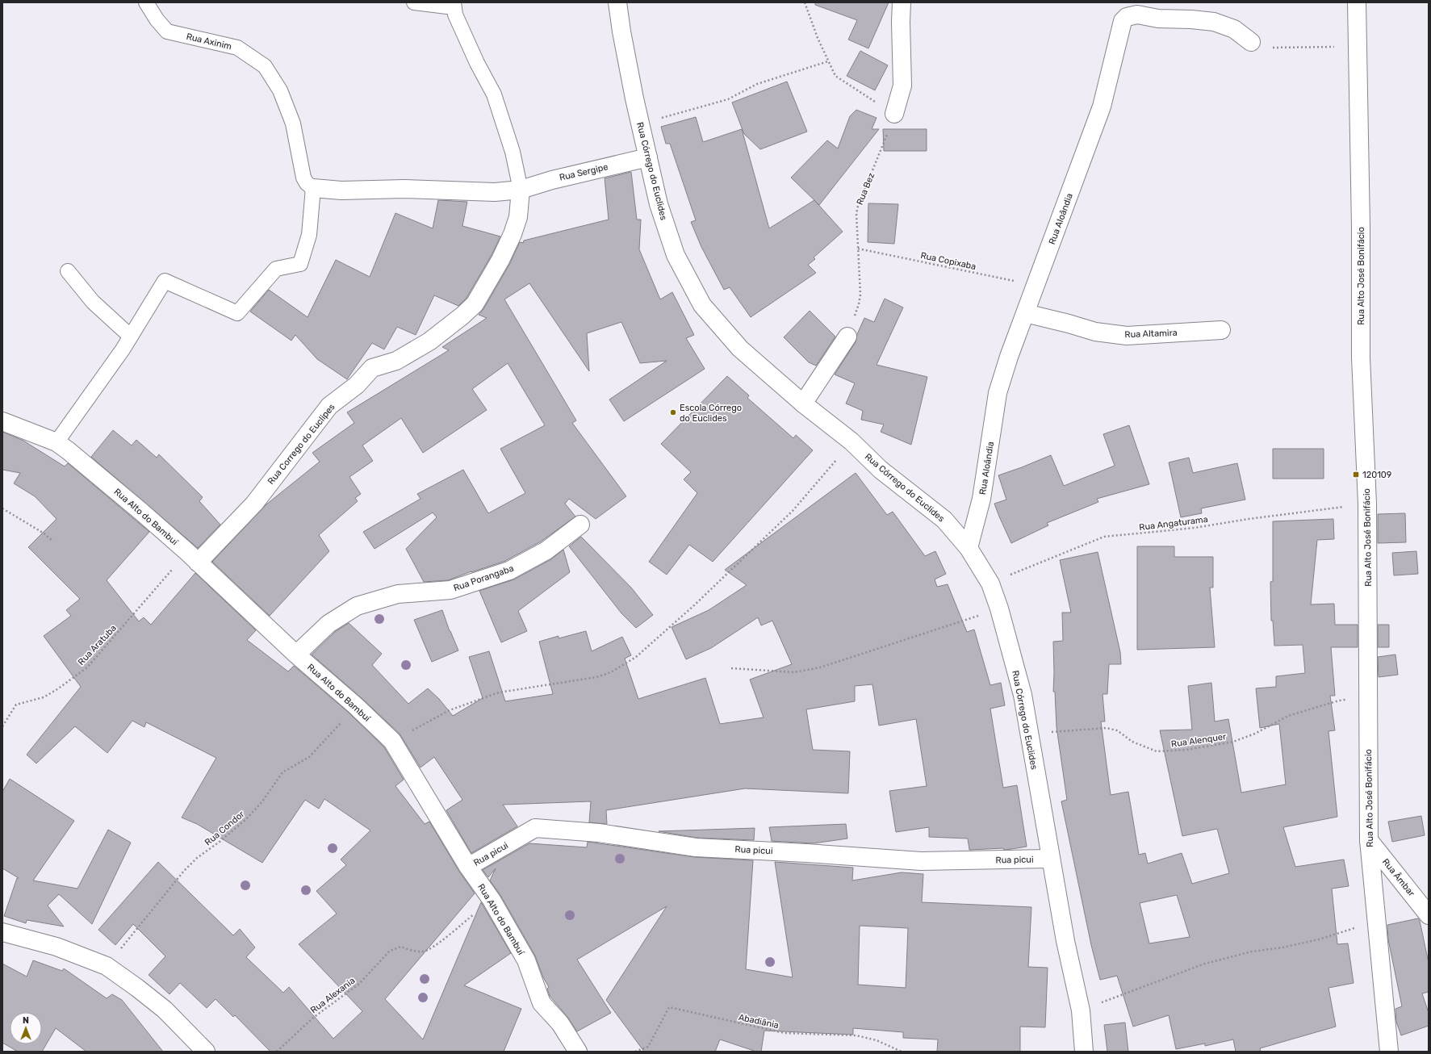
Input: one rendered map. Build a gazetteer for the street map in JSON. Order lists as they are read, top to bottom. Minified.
{"streets":{"street":["Rua Córrego do Euclides","Rua Sergipe","Rua Aloândia","Rua Alto José Bonifácio","Rua Altamira","Rua Corrego do Euclipes","Rua Alto do Bambuí","Rua Porangaba","Rua picui","Rua Âmbar"],"lane":["Rua Axinim"],"path":["Rua Bez","Rua Copixaba","Rua Angaturama","Rua Aratuba","Rua Alenquer","Rua Condor","Rua Alexania","Abadiânia"]},"crossings":[["Rua Axinim","Rua Sergipe"],["Rua Córrego do Euclides","Rua Sergipe"],["Rua Córrego do Euclides","Rua Aloândia"],["Rua Córrego do Euclides","Rua Angaturama"],["Rua Córrego do Euclides","Rua Alenquer"],["Rua Córrego do Euclides","Rua picui"],["Rua Sergipe","Rua Corrego do Euclipes"],["Rua Bez","Rua Copixaba"],["Rua Aloândia","Rua Copixaba"],["Rua Aloândia","Rua Altamira"],["Rua Alto José Bonifácio","Rua Angaturama"],["Rua Alto José Bonifácio","Rua Alenquer"],["Rua Alto José Bonifácio","Rua Âmbar"],["Rua Corrego do Euclipes","Rua Alto do Bambuí"],["Rua Corrego do Euclipes","Rua Aratuba"],["Rua Alto do Bambuí","Rua Porangaba"],["Rua Alto do Bambuí","Rua Aratuba"],["Rua Alto do Bambuí","Rua Condor"],["Rua Alto do Bambuí","Rua picui"],["Rua Alto do Bambuí","Rua Alexania"]],"places":{"other":["Escola Córrego do Euclides"],"transit":["120109"]},"north":"top"}
